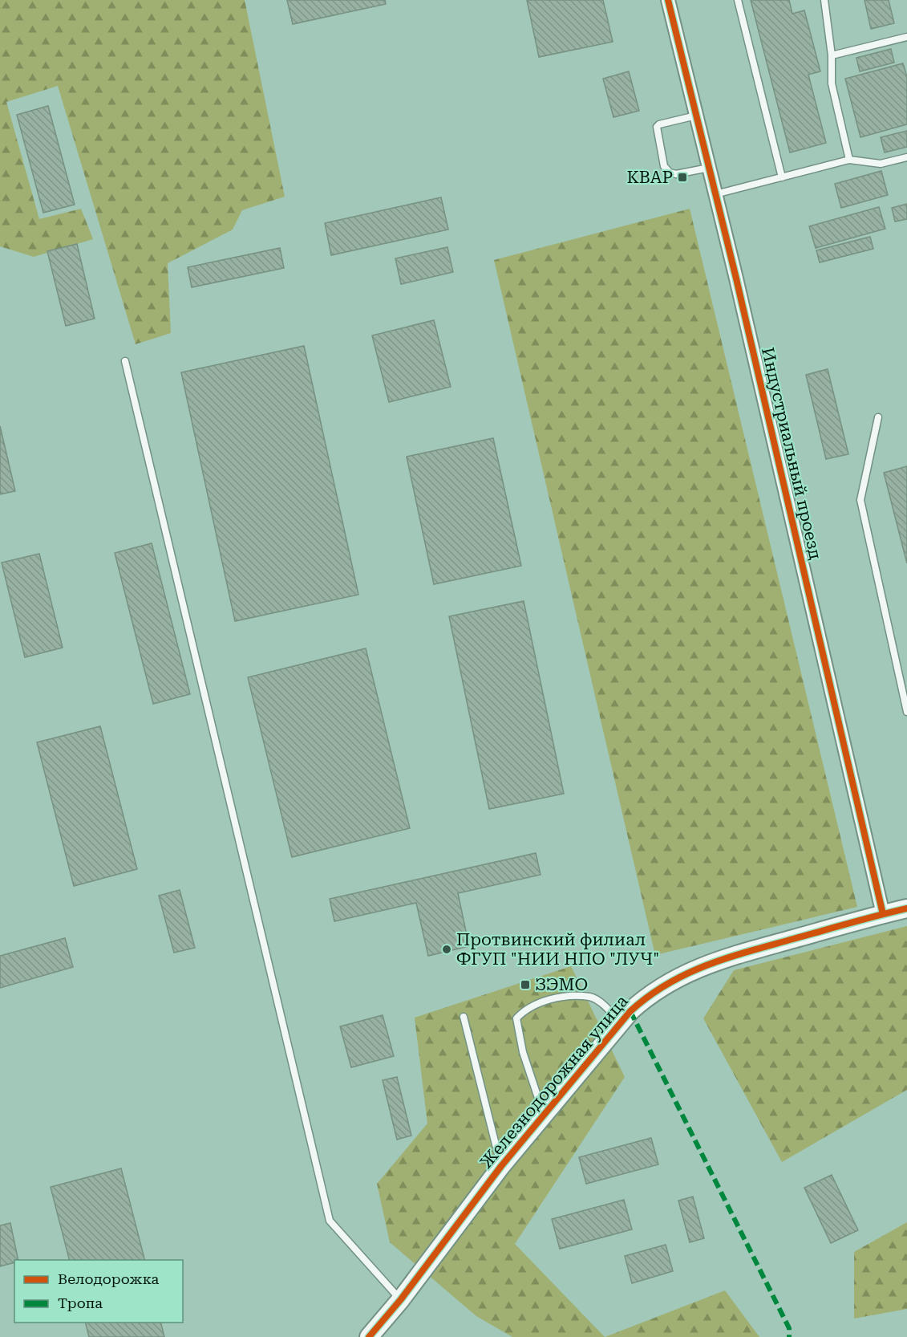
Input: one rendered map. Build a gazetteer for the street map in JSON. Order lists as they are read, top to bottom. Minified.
{"streets":{"street":["Индустриальный проезд","Железнодорожная улица"]},"crossings":[["Индустриальный проезд","Железнодорожная улица"]],"places":{"transit":["КВАР","ЗЭМО"],"other":["Протвинский филиал ФГУП \"НИИ НПО \"ЛУЧ\""]},"legend":["Велодорожка","Тропа"]}
